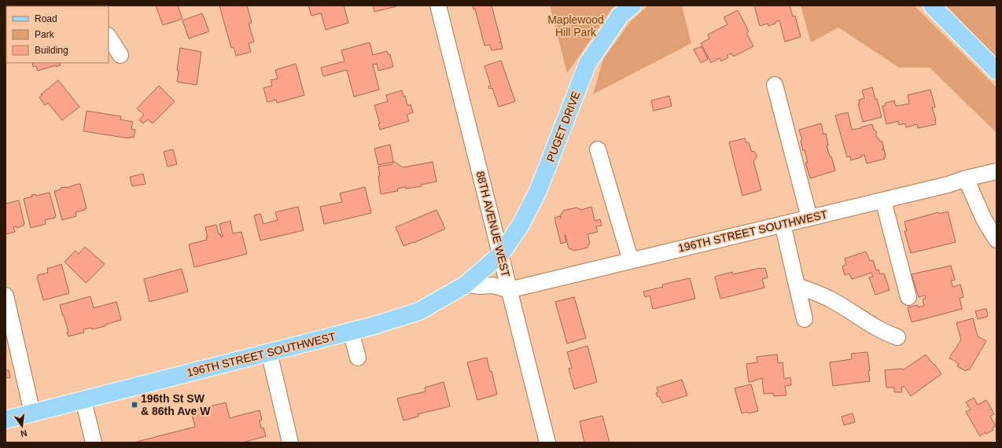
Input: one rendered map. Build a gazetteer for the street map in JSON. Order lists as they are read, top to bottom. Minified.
{"streets":{"main road":["PUGET DRIVE","196TH STREET SOUTHWEST"],"street":["88TH AVENUE WEST"]},"crossings":[["PUGET DRIVE","88TH AVENUE WEST"],["PUGET DRIVE","196TH STREET SOUTHWEST"],["88TH AVENUE WEST","196TH STREET SOUTHWEST"]],"parks":["Maplewood Hill Park"],"places":{"transit":["196th St SW & 86th Ave W"]},"legend":["Road","Park","Building"],"north":"bottom"}
